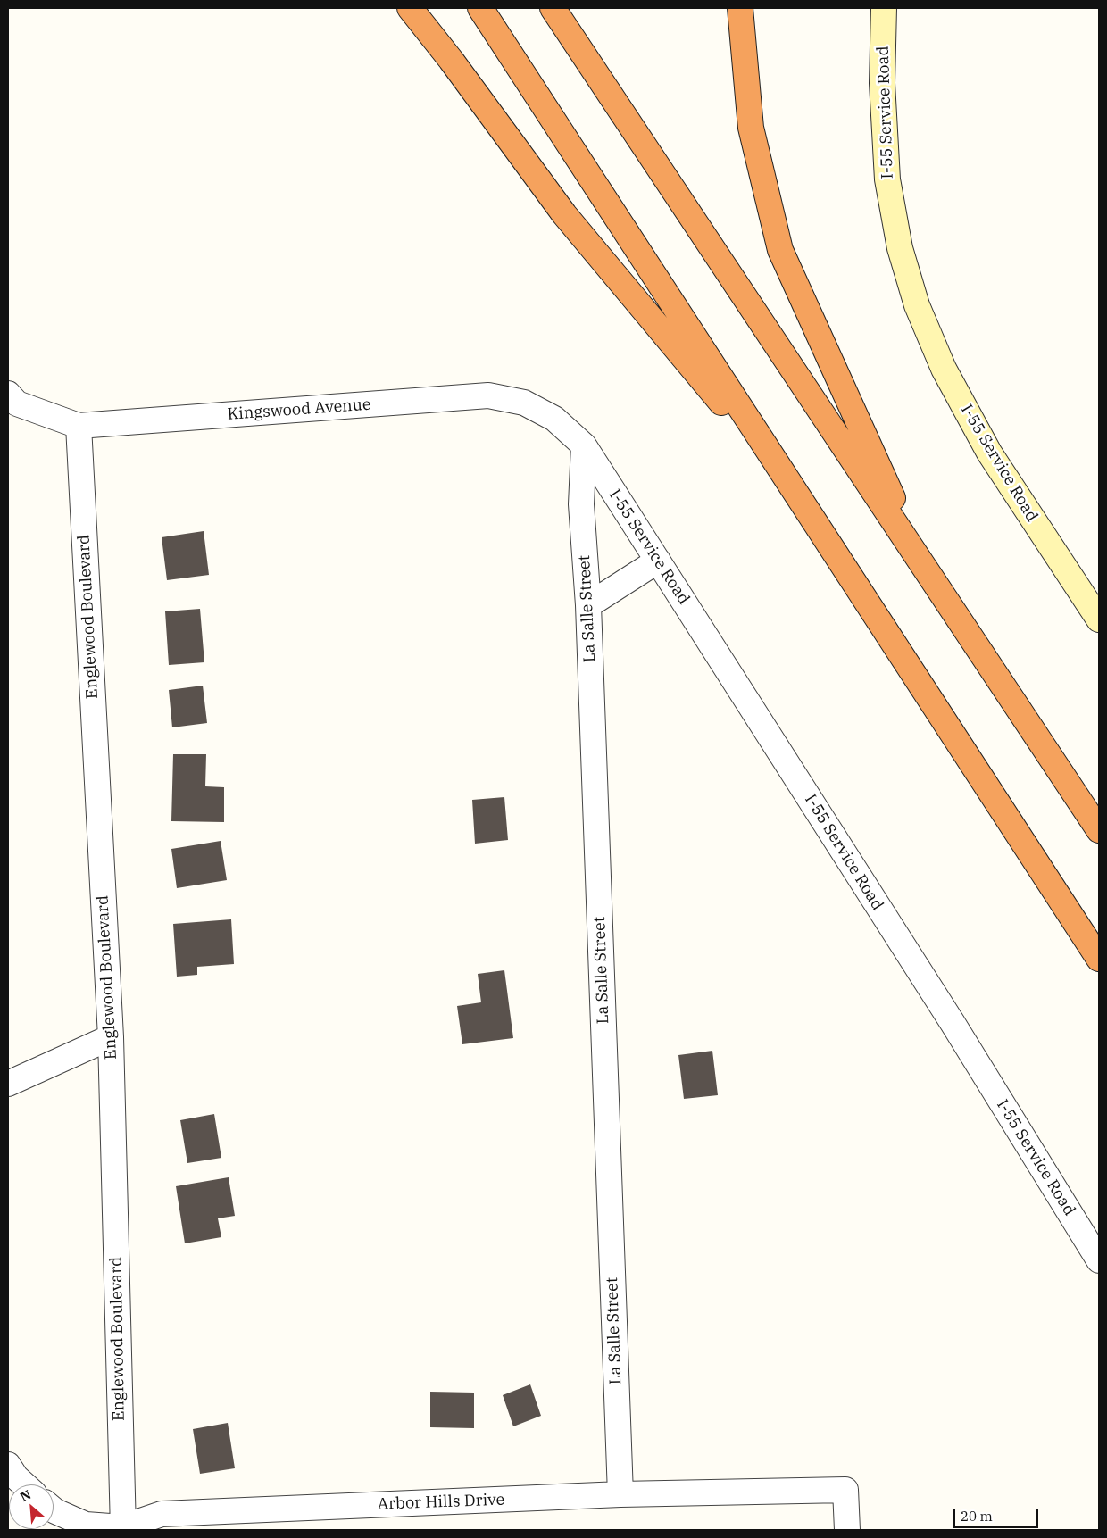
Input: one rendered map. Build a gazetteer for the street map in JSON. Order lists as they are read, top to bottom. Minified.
{"streets":{"street":["I-55 Service Road","Kingswood Avenue","La Salle Street","Englewood Boulevard","Arbor Hills Drive"]},"crossings":[["I-55 Service Road","Kingswood Avenue"],["I-55 Service Road","La Salle Street"],["Kingswood Avenue","La Salle Street"],["Kingswood Avenue","Englewood Boulevard"],["La Salle Street","Arbor Hills Drive"],["Englewood Boulevard","Arbor Hills Drive"]],"scale_bar":"20 m","north":"top left"}
